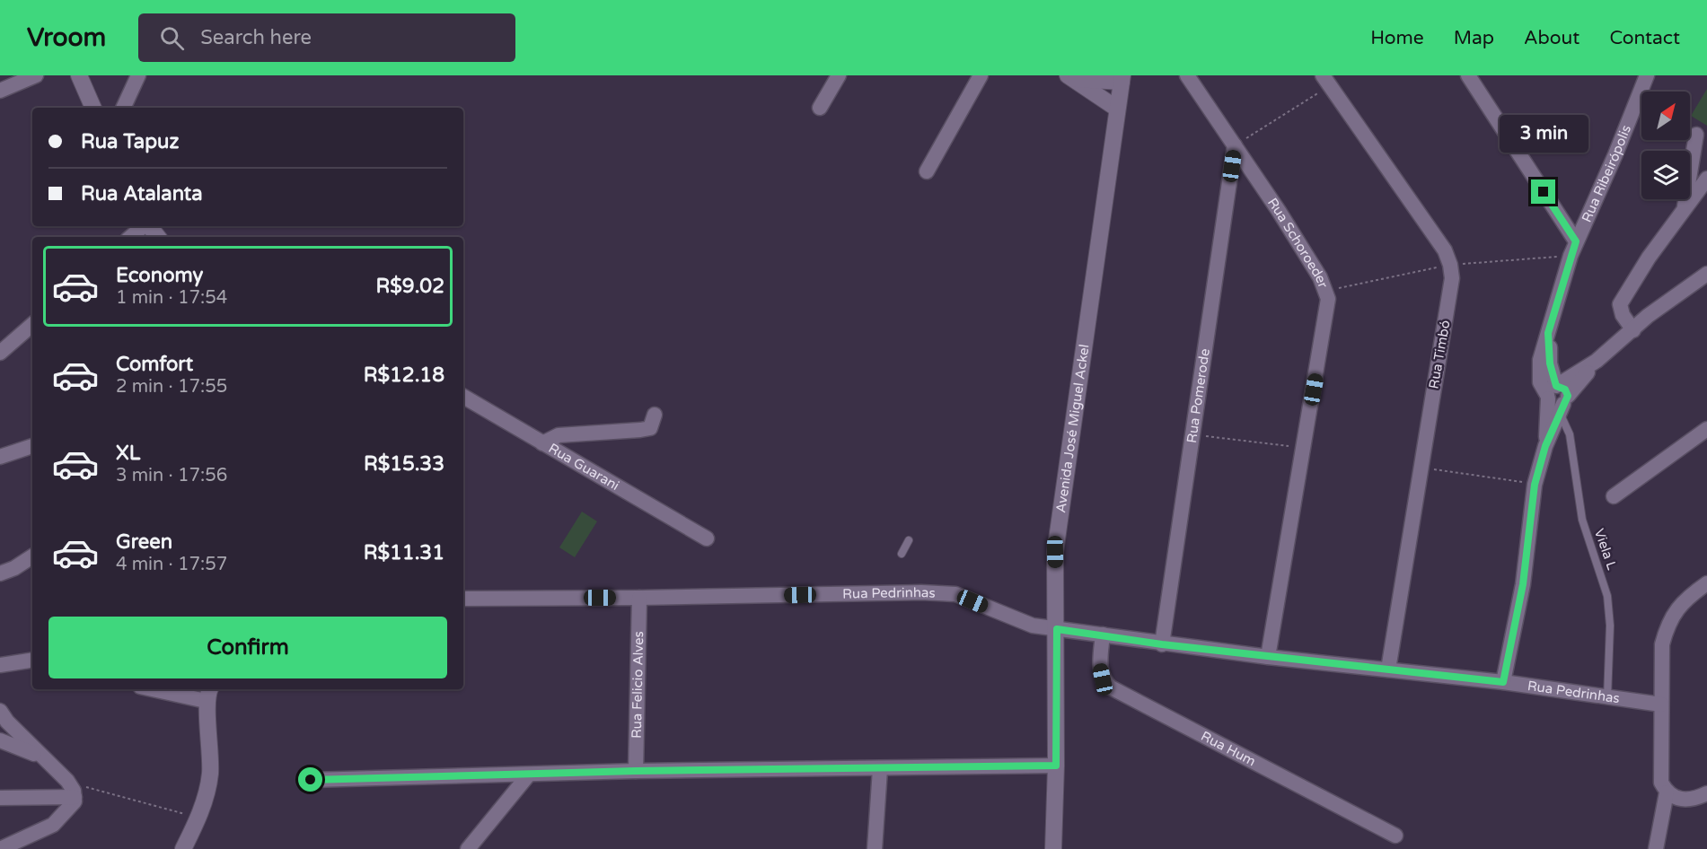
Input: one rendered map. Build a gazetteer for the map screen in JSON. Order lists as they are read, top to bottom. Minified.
{"streets":{"street":["Rua Ribeirópolis","Rua Schoroeder","Rua Timbó","Rua Pomerode","Avenida José Miguel Ackel","Rua Guarani","Rua Pedrinhas","Rua Felicio Alves","Rua Hum"],"lane":["Viela L"]},"crossings":[["Rua Ribeirópolis","Viela L"],["Rua Schoroeder","Rua Pomerode"],["Rua Schoroeder","Rua Pedrinhas"],["Rua Timbó","Rua Pedrinhas"],["Rua Pomerode","Rua Pedrinhas"],["Avenida José Miguel Ackel","Rua Pedrinhas"],["Viela L","Rua Pedrinhas"],["Rua Pedrinhas","Rua Felicio Alves"],["Rua Pedrinhas","Rua Hum"]],"north":"top right","page":{"header":"Vroom","search":"Search here","nav":["Home","Map","About","Contact"],"banner":["Rua Tapuz","Rua Atalanta"],"bubble":"3 min","list":[{"name":"Economy","note":"1 min · 17:54","value":"R$9.02"},{"name":"Comfort","note":"2 min · 17:55","value":"R$12.18"},{"name":"XL","note":"3 min · 17:56","value":"R$15.33"},{"name":"Green","note":"4 min · 17:57","value":"R$11.31"}],"buttons":"Confirm"}}
